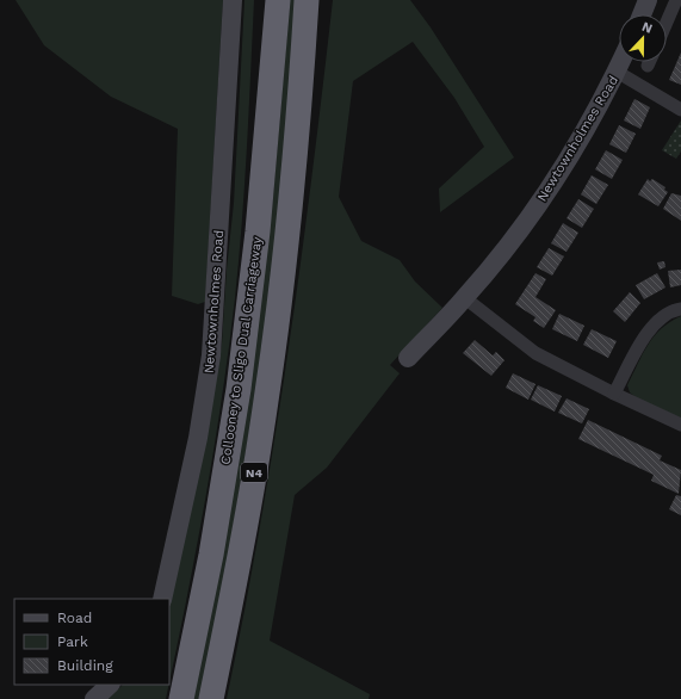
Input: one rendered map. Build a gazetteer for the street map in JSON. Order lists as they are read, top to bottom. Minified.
{"streets":{"highway":["Collooney to Sligo Dual Carriageway","N4"],"street":["Newtownholmes Road"]},"crossings":[["Collooney to Sligo Dual Carriageway","N4"]],"legend":["Road","Park","Building"],"north":"top"}
